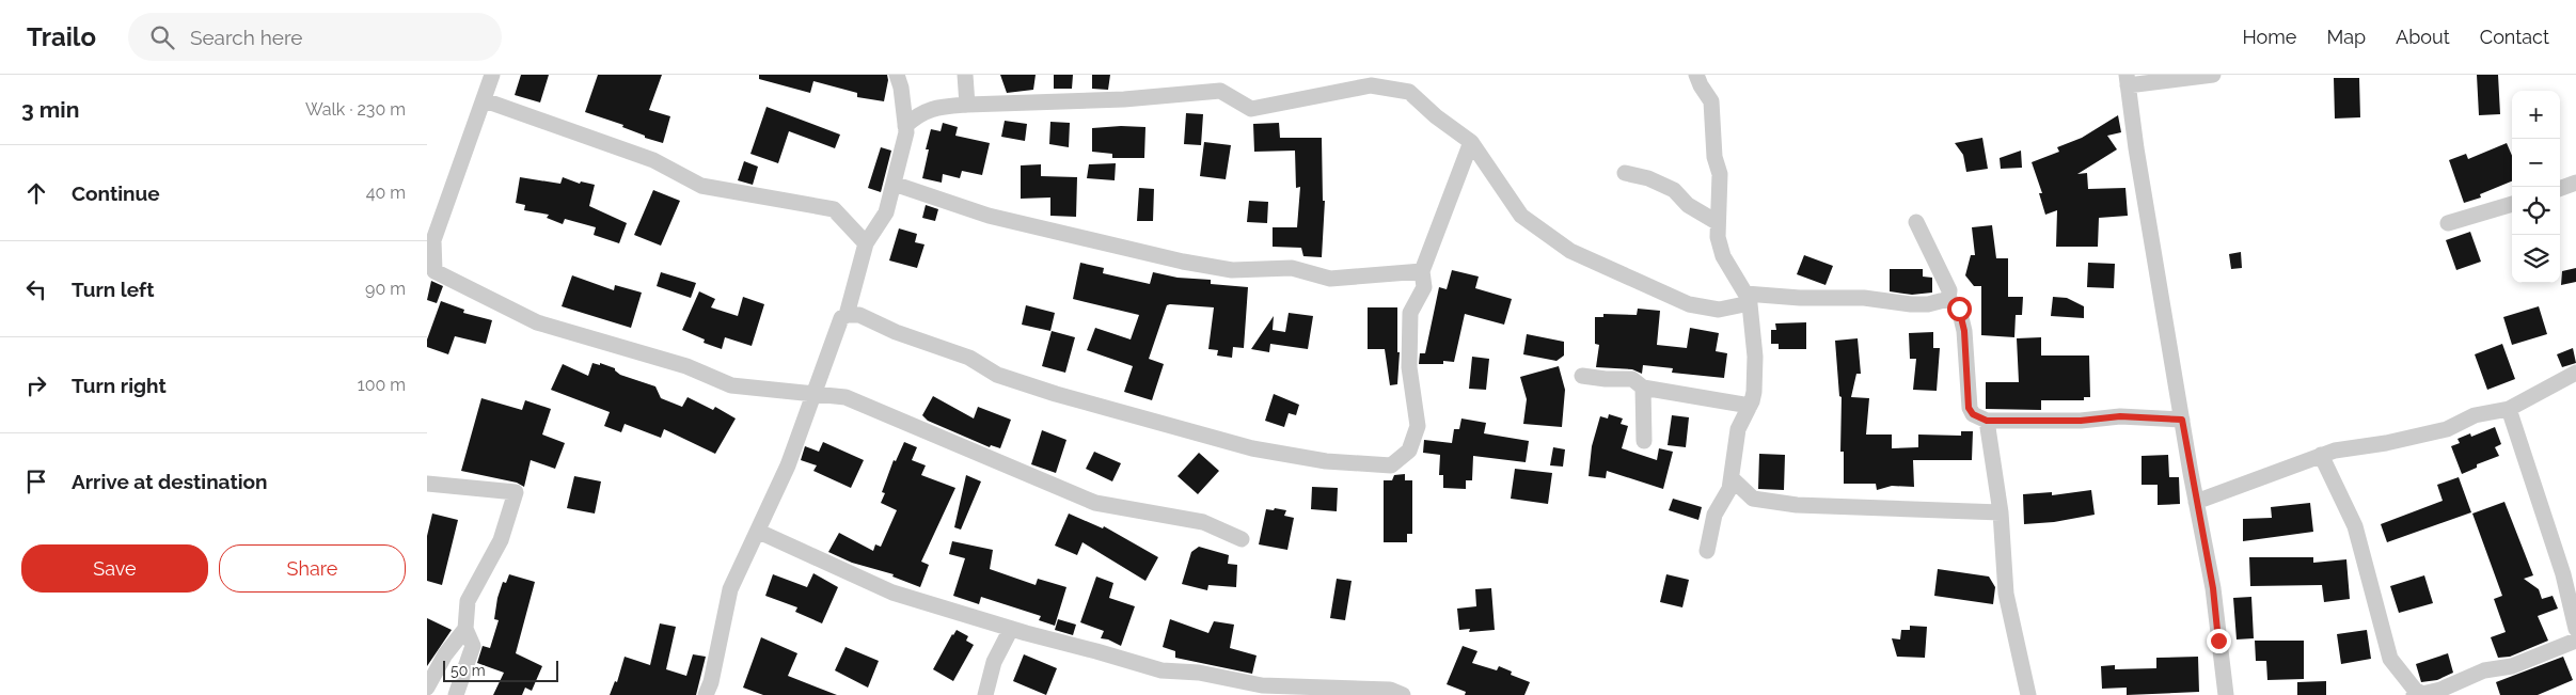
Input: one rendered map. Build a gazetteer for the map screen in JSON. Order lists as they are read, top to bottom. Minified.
{"scale_bar":"50 m","page":{"header":"Trailo","search":"Search here","nav":["Home","Map","About","Contact"],"heading":["3 min","Walk · 230 m"],"map_buttons":["+","−"],"list":[["Continue","40 m"],["Turn left","90 m"],["Turn right","100 m"],"Arrive at destination"],"buttons":["Save","Share"],"scale":"50 m"}}
